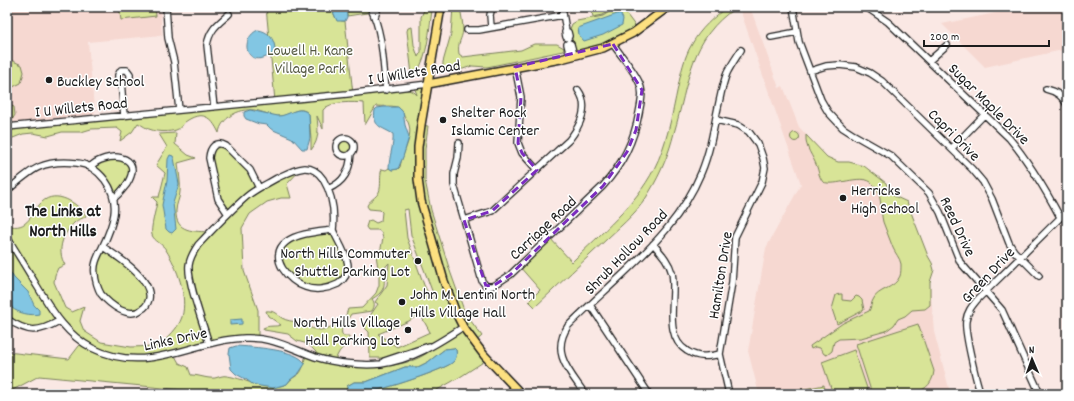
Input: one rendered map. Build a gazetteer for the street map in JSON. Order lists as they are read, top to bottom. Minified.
{"streets":{"main road":["I U Willets Road"],"street":["Sugar Maple Drive","Capri Drive","Reed Drive","Carriage Road","Shrub Hollow Road","Green Drive","Hamilton Drive","Links Drive"]},"crossings":[["I U Willets Road","Carriage Road"],["Sugar Maple Drive","Green Drive"],["Capri Drive","Reed Drive"],["Capri Drive","Green Drive"],["Reed Drive","Green Drive"],["Shrub Hollow Road","Hamilton Drive"]],"districts":["The Links at North Hills"],"parks":["Lowell H. Kane Village Park"],"places":["Buckley School","Shelter Rock Islamic Center","Herricks High School","North Hills Commuter Shuttle Parking Lot","John M. Lentini North Hills Village Hall","North Hills Village Hall Parking Lot"],"scale_bar":"200 m","north":"top"}
